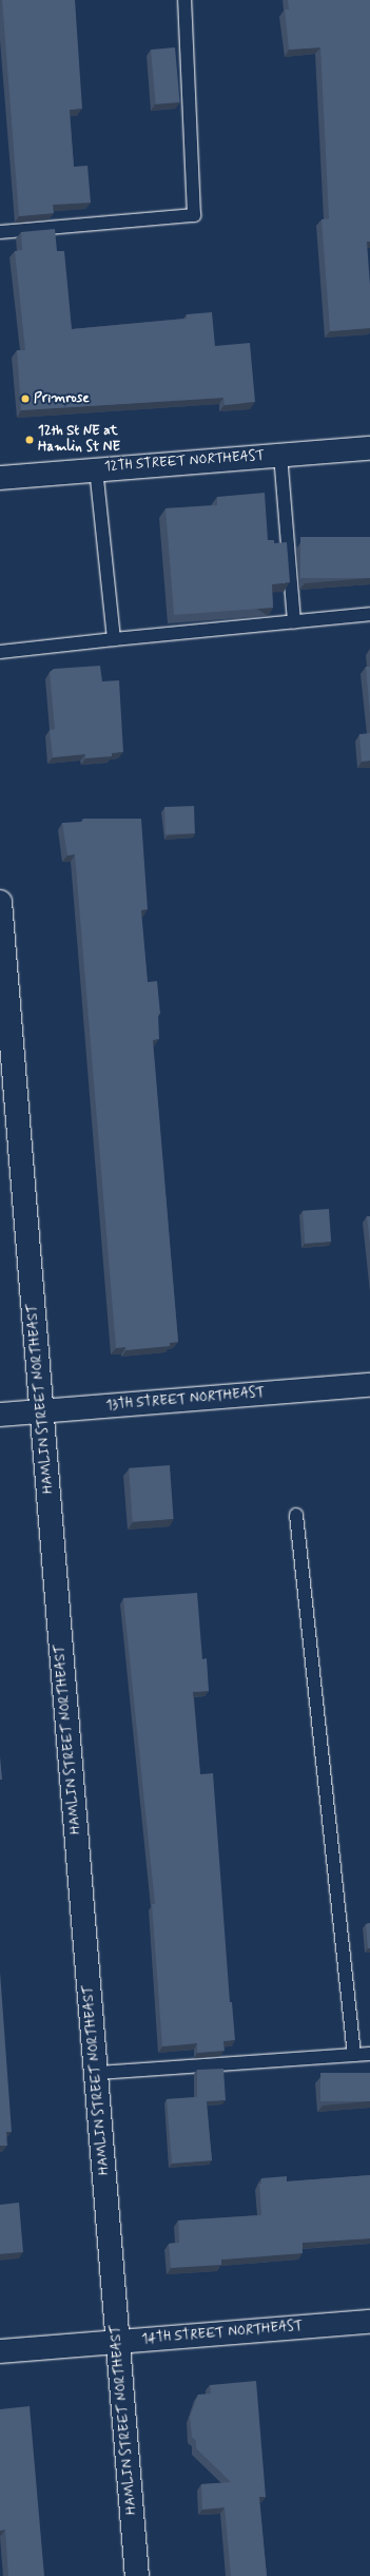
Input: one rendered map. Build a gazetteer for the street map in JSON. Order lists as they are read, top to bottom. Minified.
{"streets":{"street":["12TH STREET NORTHEAST","HAMLIN STREET NORTHEAST","13TH STREET NORTHEAST","14TH STREET NORTHEAST"]},"crossings":[["HAMLIN STREET NORTHEAST","13TH STREET NORTHEAST"],["HAMLIN STREET NORTHEAST","14TH STREET NORTHEAST"]],"places":["Primrose","12th St NE at Hamlin St NE"]}
